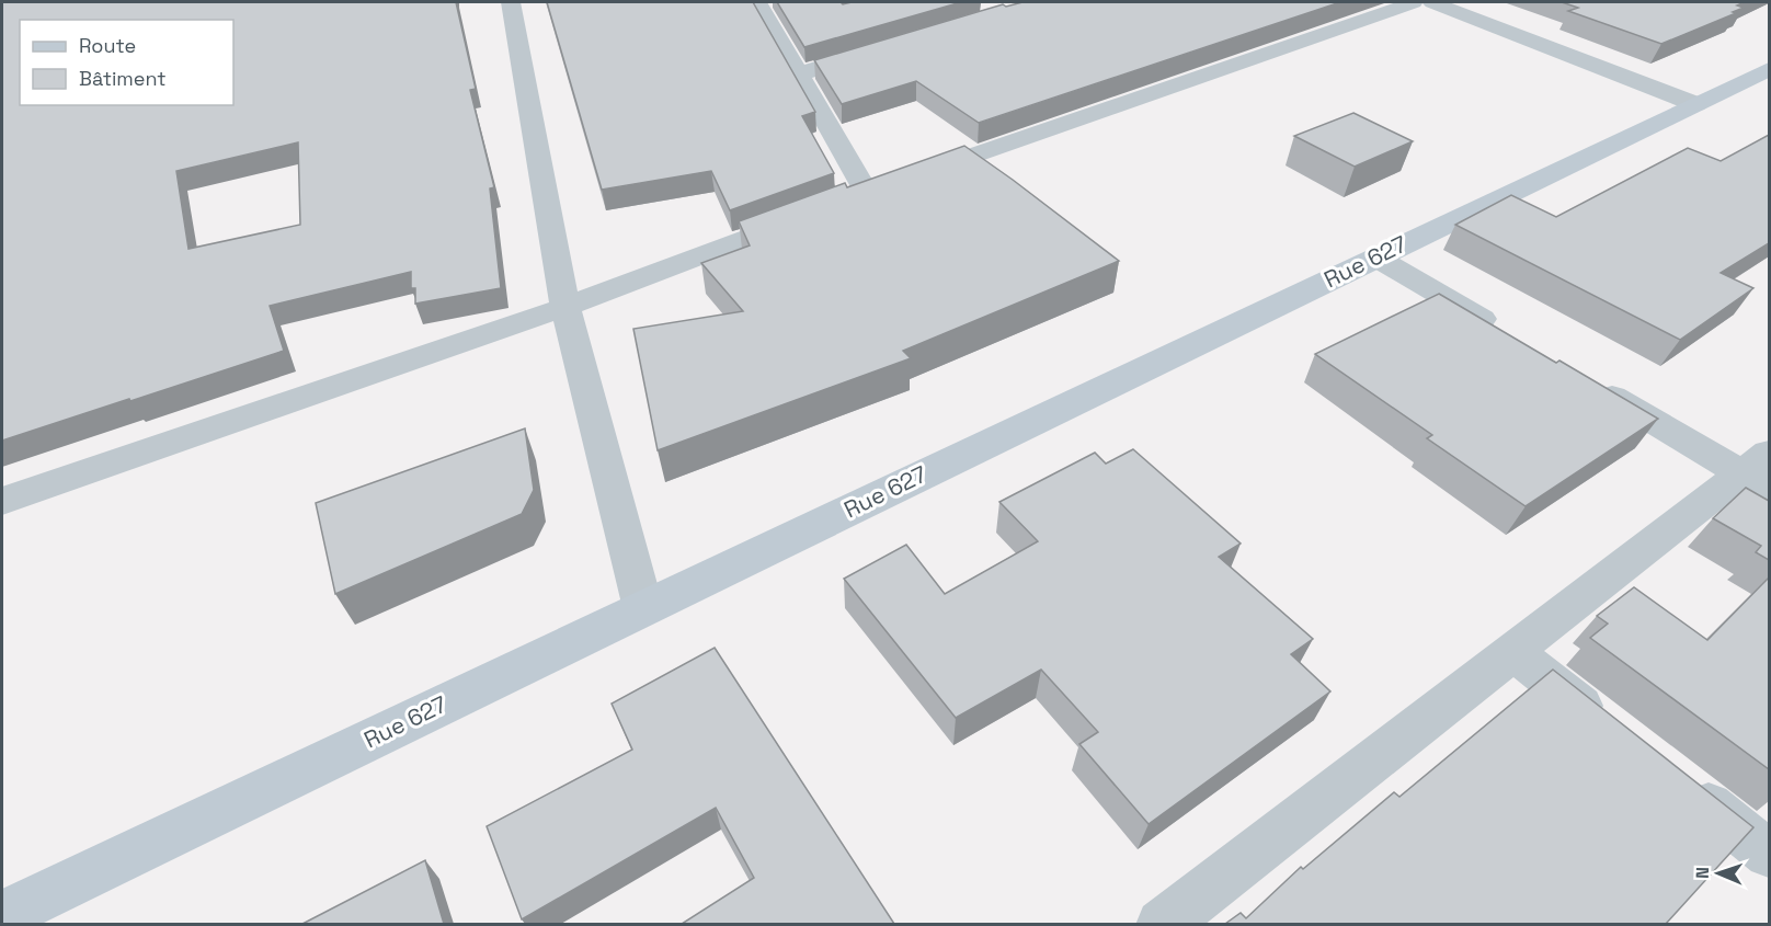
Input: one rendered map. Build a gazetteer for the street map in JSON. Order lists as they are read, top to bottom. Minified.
{"streets":{"street":["Rue 627"]},"legend":["Route","Bâtiment"],"north":"left"}
